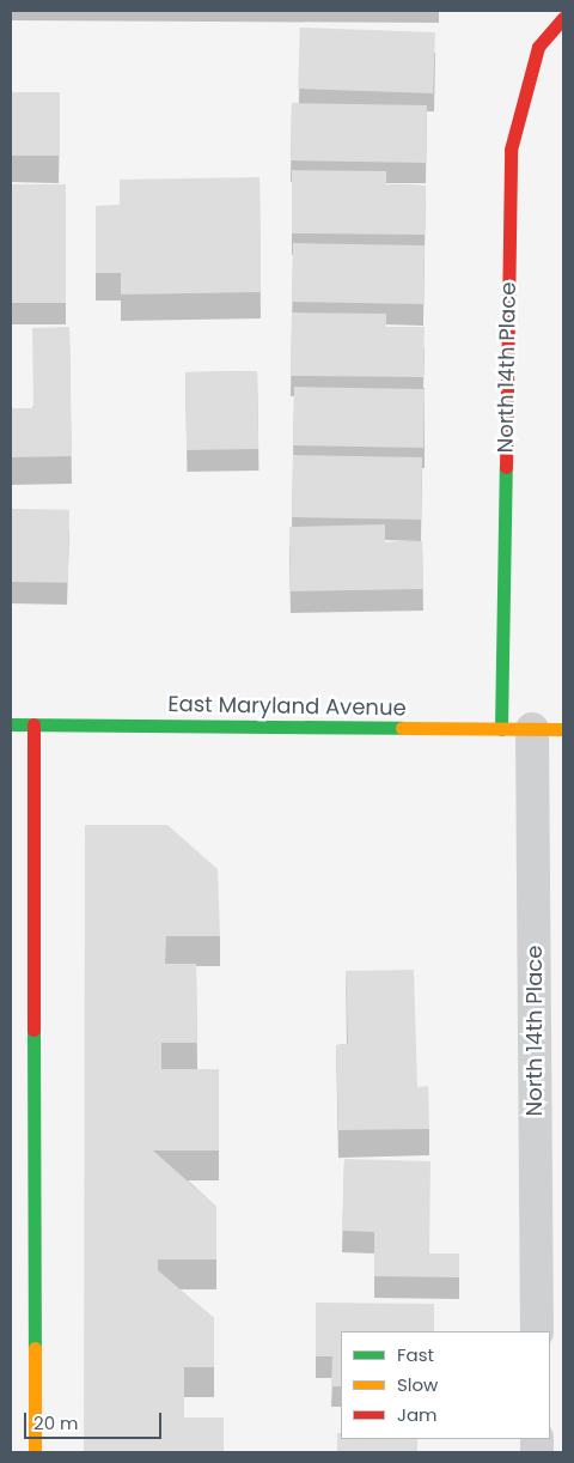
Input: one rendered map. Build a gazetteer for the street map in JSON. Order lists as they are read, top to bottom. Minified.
{"streets":{"street":["North 14th Place","East Maryland Avenue"]},"crossings":[["North 14th Place","East Maryland Avenue"]],"legend":["Fast","Slow","Jam"],"scale_bar":"20 m"}
